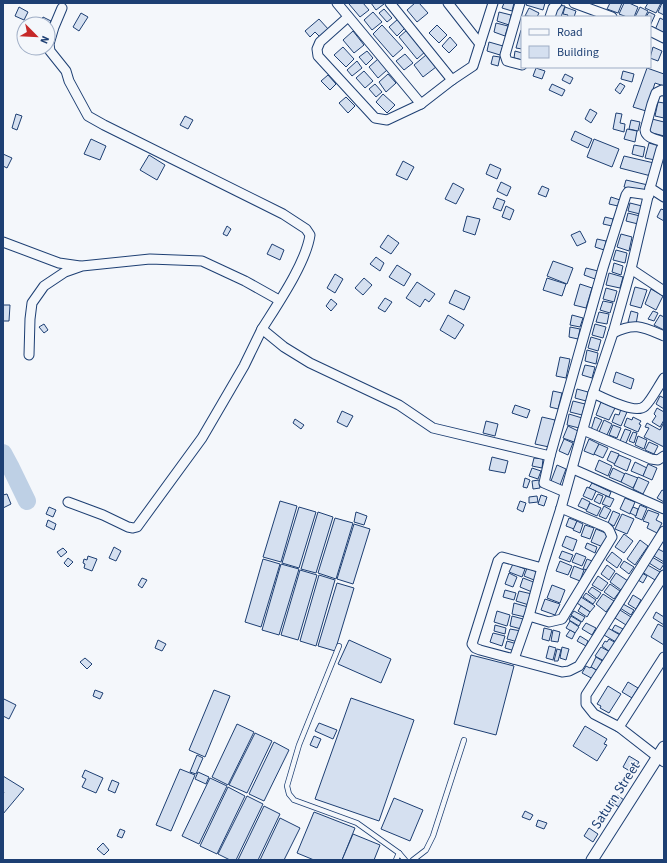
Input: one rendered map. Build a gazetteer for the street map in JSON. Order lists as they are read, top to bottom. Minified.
{"streets":{"street":["Saturn Street"]},"legend":["Road","Building"],"north":"bottom right"}
